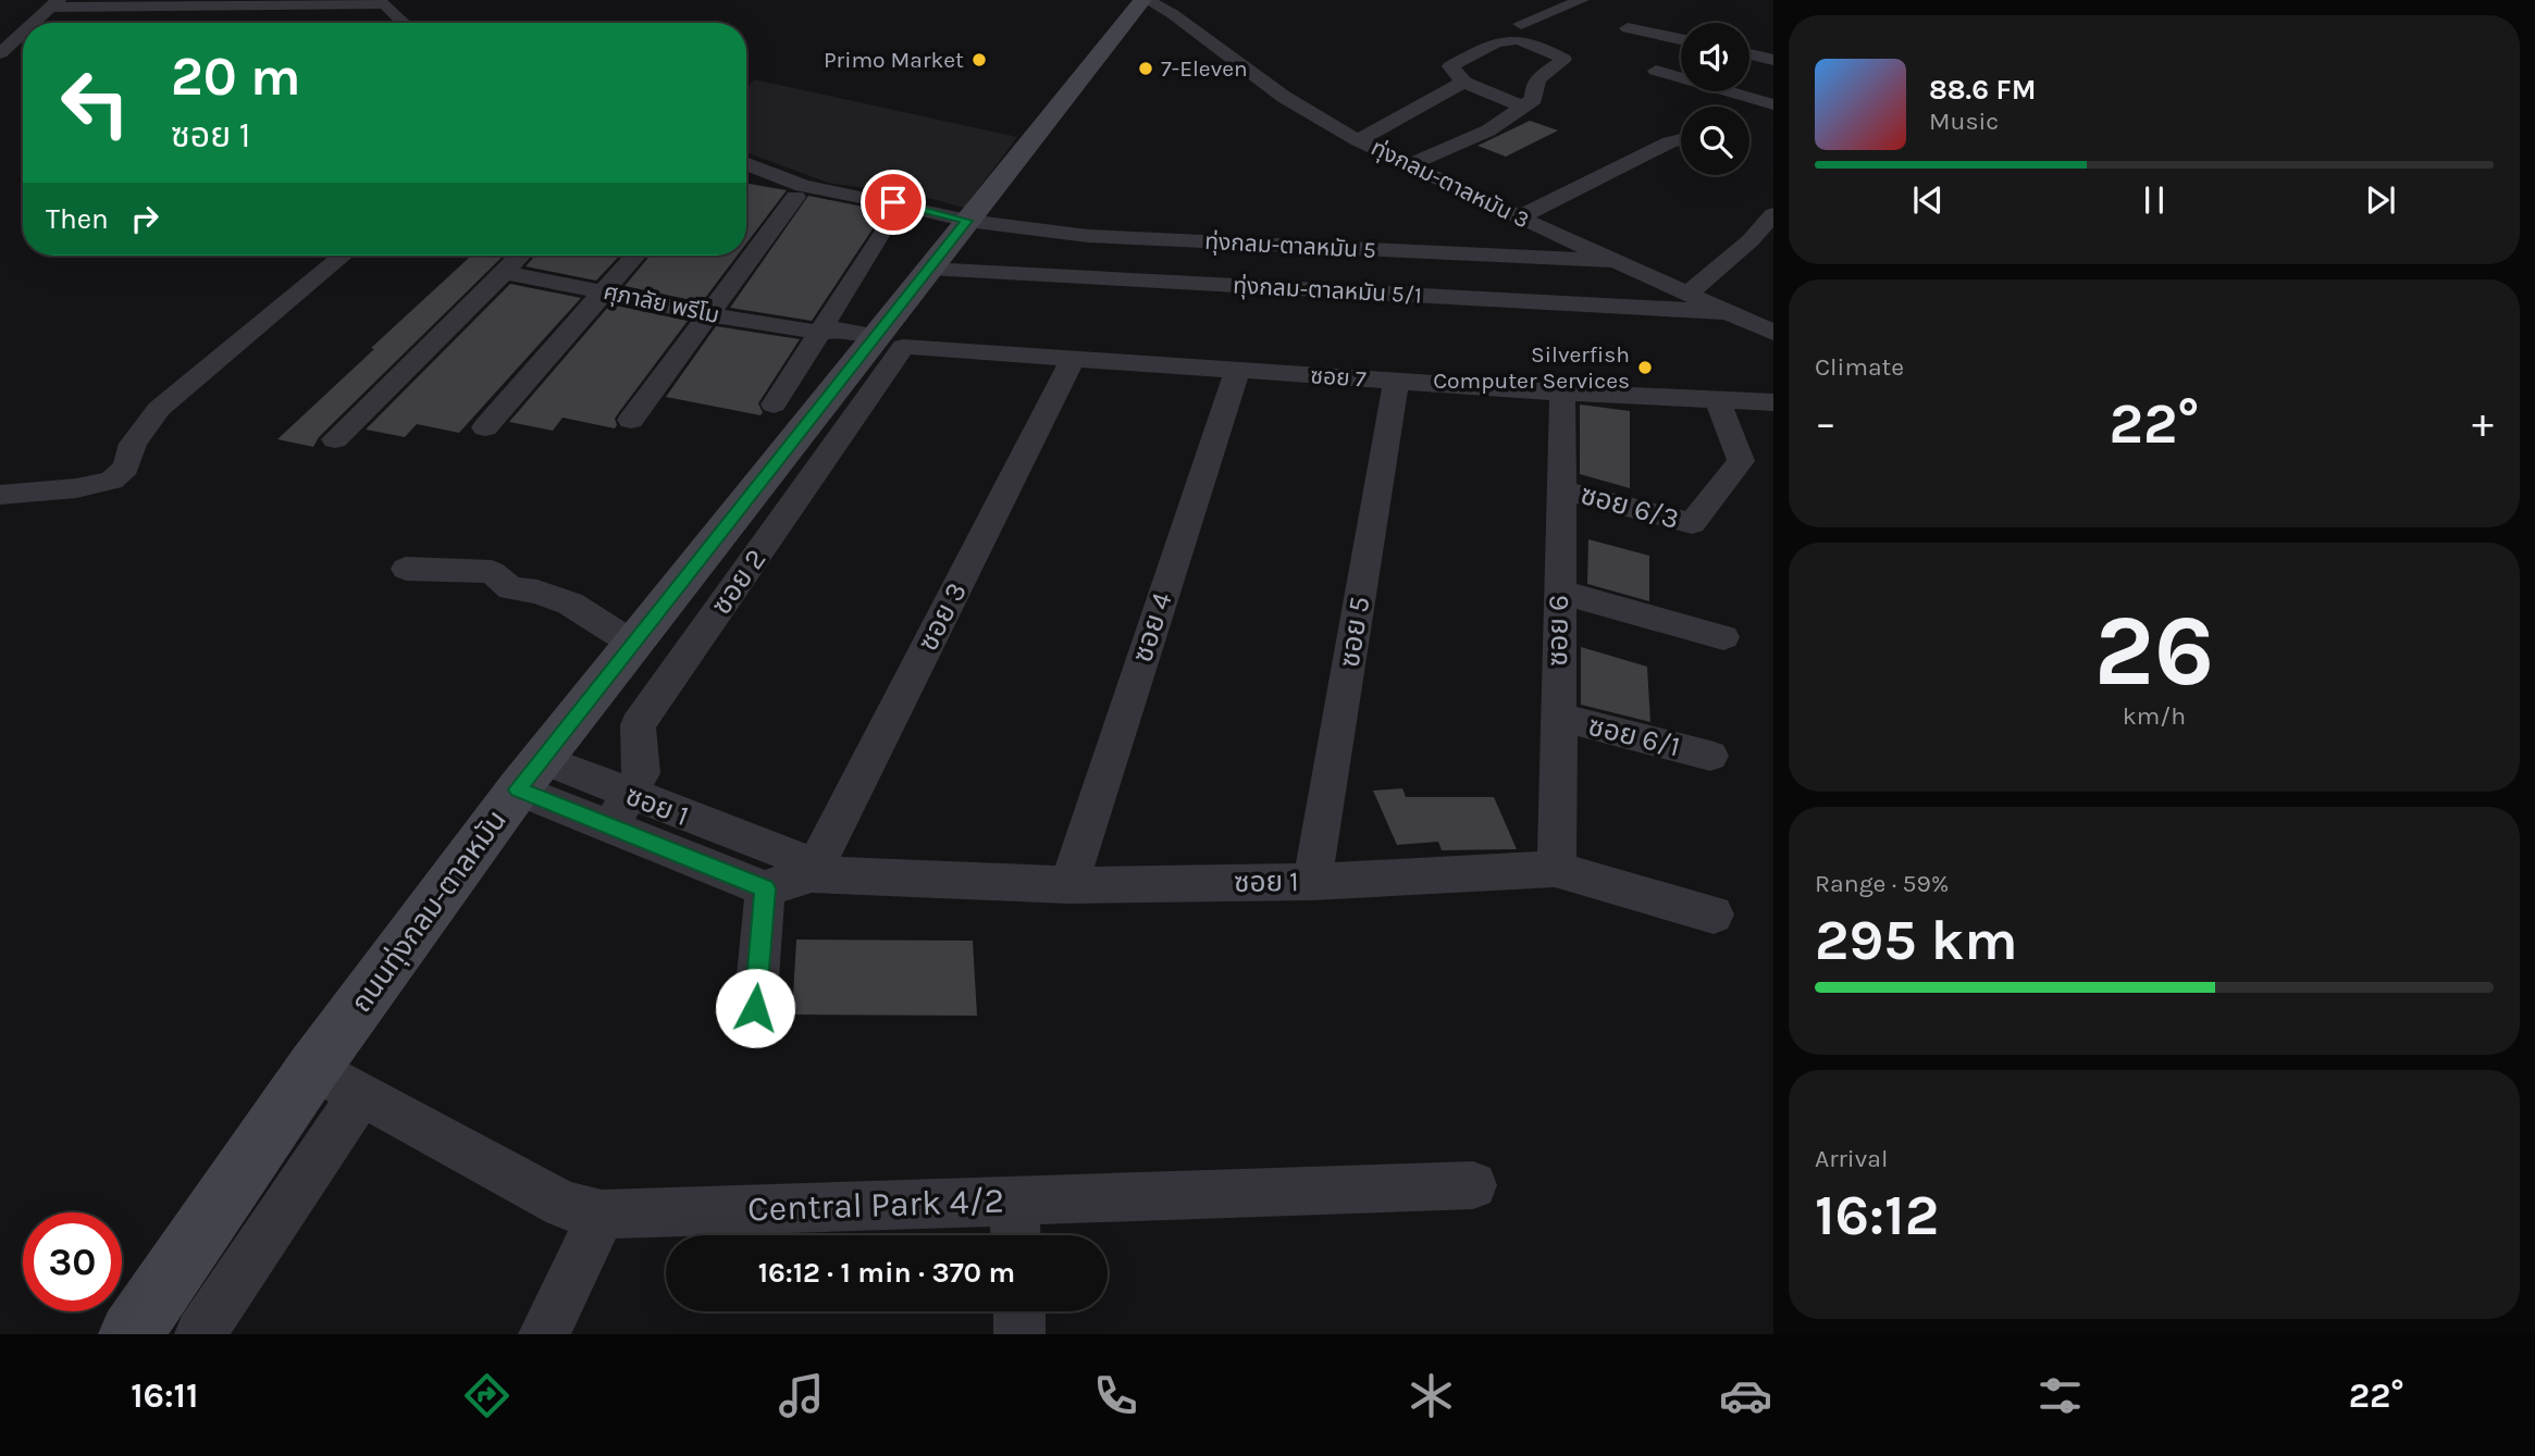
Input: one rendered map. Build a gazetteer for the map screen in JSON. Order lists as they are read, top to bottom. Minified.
{"streets":{"street":["ทุ่งกลม-ตาลหมัน 3","ทุ่งกลม-ตาลหมัน 5","ทุ่งกลม-ตาลหมัน 5/1","ศุภาลัย พรีโม","ซอย 7","ซอย 6/3","ซอย 2","ซอย 3","ซอย 4","ซอย 6","ซอย 5","ซอย 6/1","ซอย 1","ถนนทุ่งกลม-ตาลหมัน","Central Park 4/2"]},"crossings":[["ทุ่งกลม-ตาลหมัน 3","ทุ่งกลม-ตาลหมัน 5"],["ทุ่งกลม-ตาลหมัน 3","ทุ่งกลม-ตาลหมัน 5/1"],["ทุ่งกลม-ตาลหมัน 3","ถนนทุ่งกลม-ตาลหมัน"],["ทุ่งกลม-ตาลหมัน 5","ถนนทุ่งกลม-ตาลหมัน"],["ทุ่งกลม-ตาลหมัน 5/1","ถนนทุ่งกลม-ตาลหมัน"],["ศุภาลัย พรีโม","ซอย 7"],["ศุภาลัย พรีโม","ซอย 2"],["ศุภาลัย พรีโม","ถนนทุ่งกลม-ตาลหมัน"],["ซอย 7","ซอย 6/3"],["ซอย 7","ซอย 2"],["ซอย 7","ซอย 3"],["ซอย 7","ซอย 4"],["ซอย 7","ซอย 6"],["ซอย 7","ซอย 5"],["ซอย 7","ถนนทุ่งกลม-ตาลหมัน"],["ซอย 6/3","ซอย 6"],["ซอย 2","ซอย 1"],["ซอย 2","ถนนทุ่งกลม-ตาลหมัน"],["ซอย 3","ซอย 1"],["ซอย 4","ซอย 1"],["ซอย 6","ซอย 6/1"],["ซอย 6","ซอย 1"],["ซอย 5","ซอย 1"],["ซอย 1","ถนนทุ่งกลม-ตาลหมัน"],["ถนนทุ่งกลม-ตาลหมัน","Central Park 4/2"]],"places":["Primo Market","7-Eleven","Silverfish Computer Services"],"page":{"turn":["20 m","ซอย 1"],"song":["88.6 FM","Music"],"then":"Then","tile":["Climate",["26","km/h"],["Range · 59%","295 km"],["Arrival","16:12"]],"heat":["−","22°","+"],"limit":"30","trip":"16:12 · 1 min · 370 m","tabs":["16:11","22°"]}}
